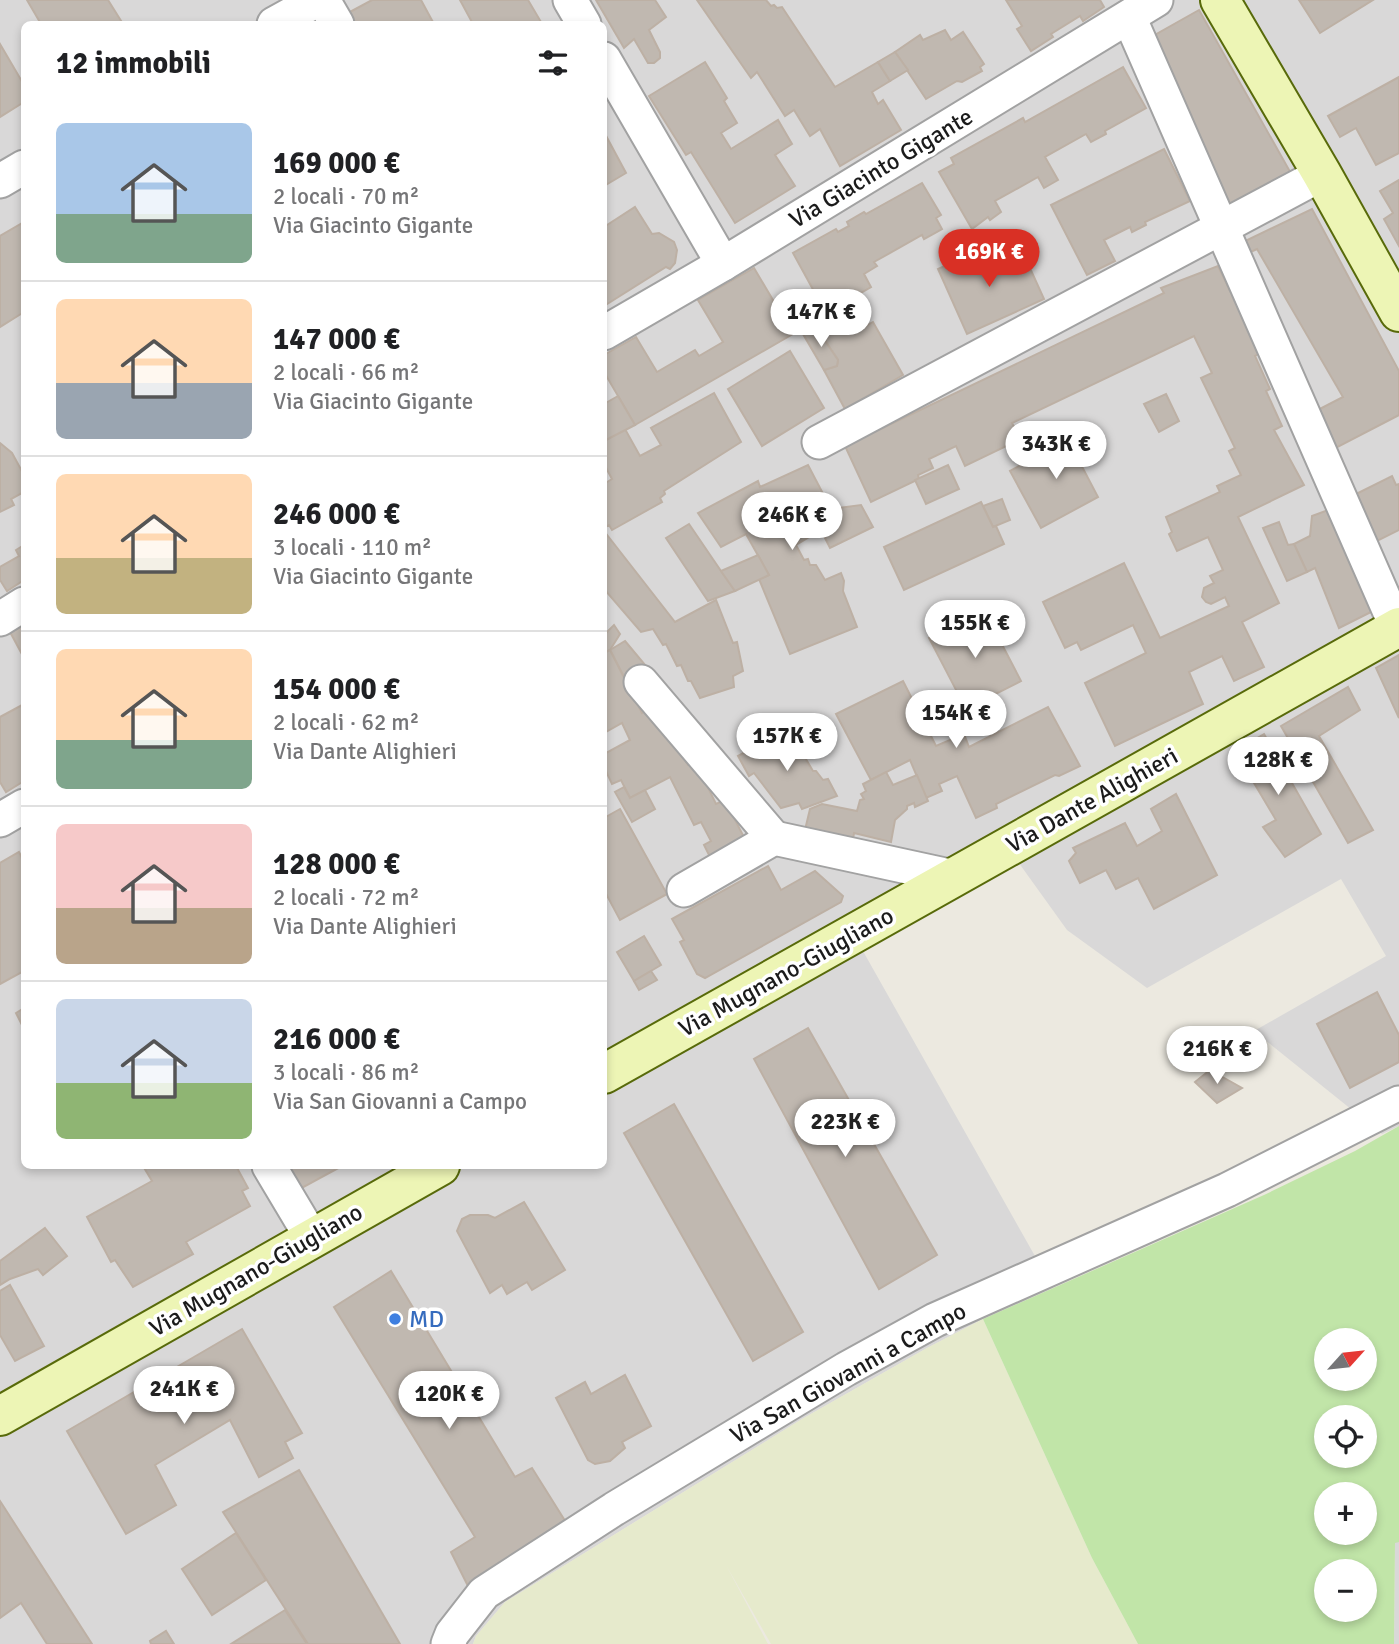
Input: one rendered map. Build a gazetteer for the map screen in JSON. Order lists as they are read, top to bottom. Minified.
{"streets":{"main road":["Via Dante Alighieri","Via Mugnano-Giugliano"],"street":["Via Giacinto Gigante","Via San Giovanni a Campo"]},"crossings":[["Via Dante Alighieri","Via Mugnano-Giugliano"]],"places":["MD"],"north":"top right","page":{"heading":"12 immobili","list":[{"name":"169 000 €","note":"2 locali · 70 m² · Via Giacinto Gigante"},{"name":"147 000 €","note":"2 locali · 66 m² · Via Giacinto Gigante"},{"name":"246 000 €","note":"3 locali · 110 m² · Via Giacinto Gigante"},{"name":"154 000 €","note":"2 locali · 62 m² · Via Dante Alighieri"},{"name":"128 000 €","note":"2 locali · 72 m² · Via Dante Alighieri"},{"name":"216 000 €","note":"3 locali · 86 m² · Via San Giovanni a Campo"}],"price":["169K €","147K €","343K €","246K €","155K €","154K €","157K €","128K €","216K €","223K €","241K €","120K €"],"map_buttons":["+","−"]}}
